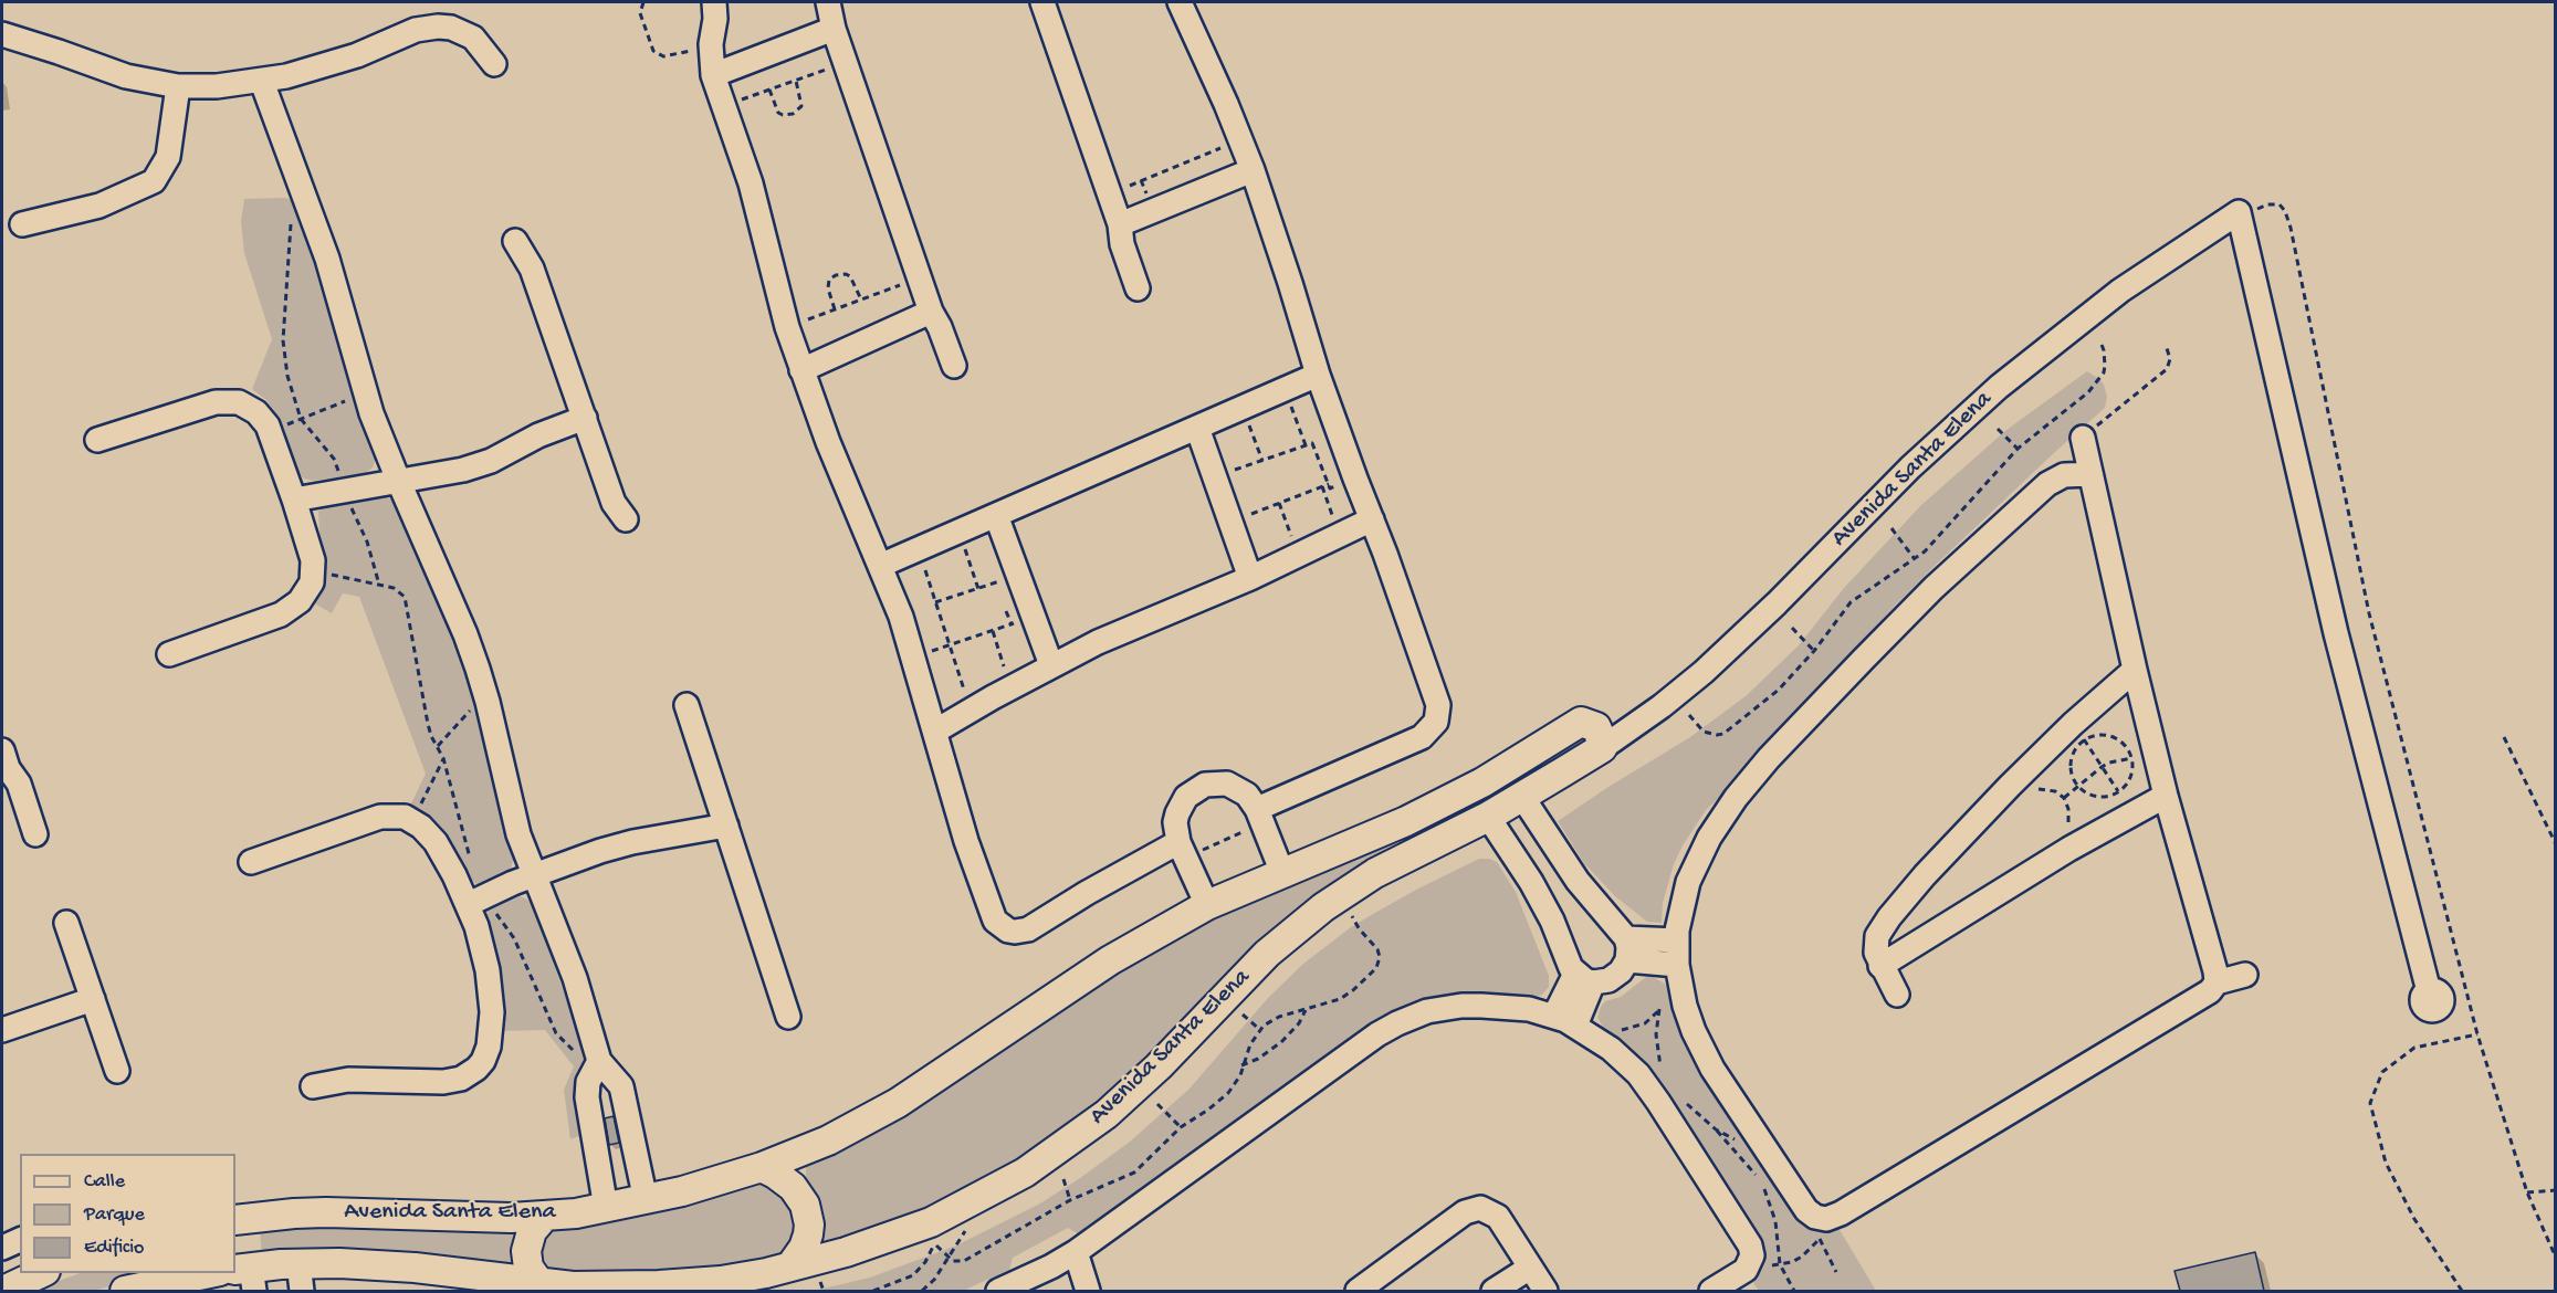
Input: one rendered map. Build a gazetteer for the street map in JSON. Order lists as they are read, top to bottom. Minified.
{"streets":{"street":["Avenida Santa Elena"]},"legend":["Calle","Parque","Edificio"]}
